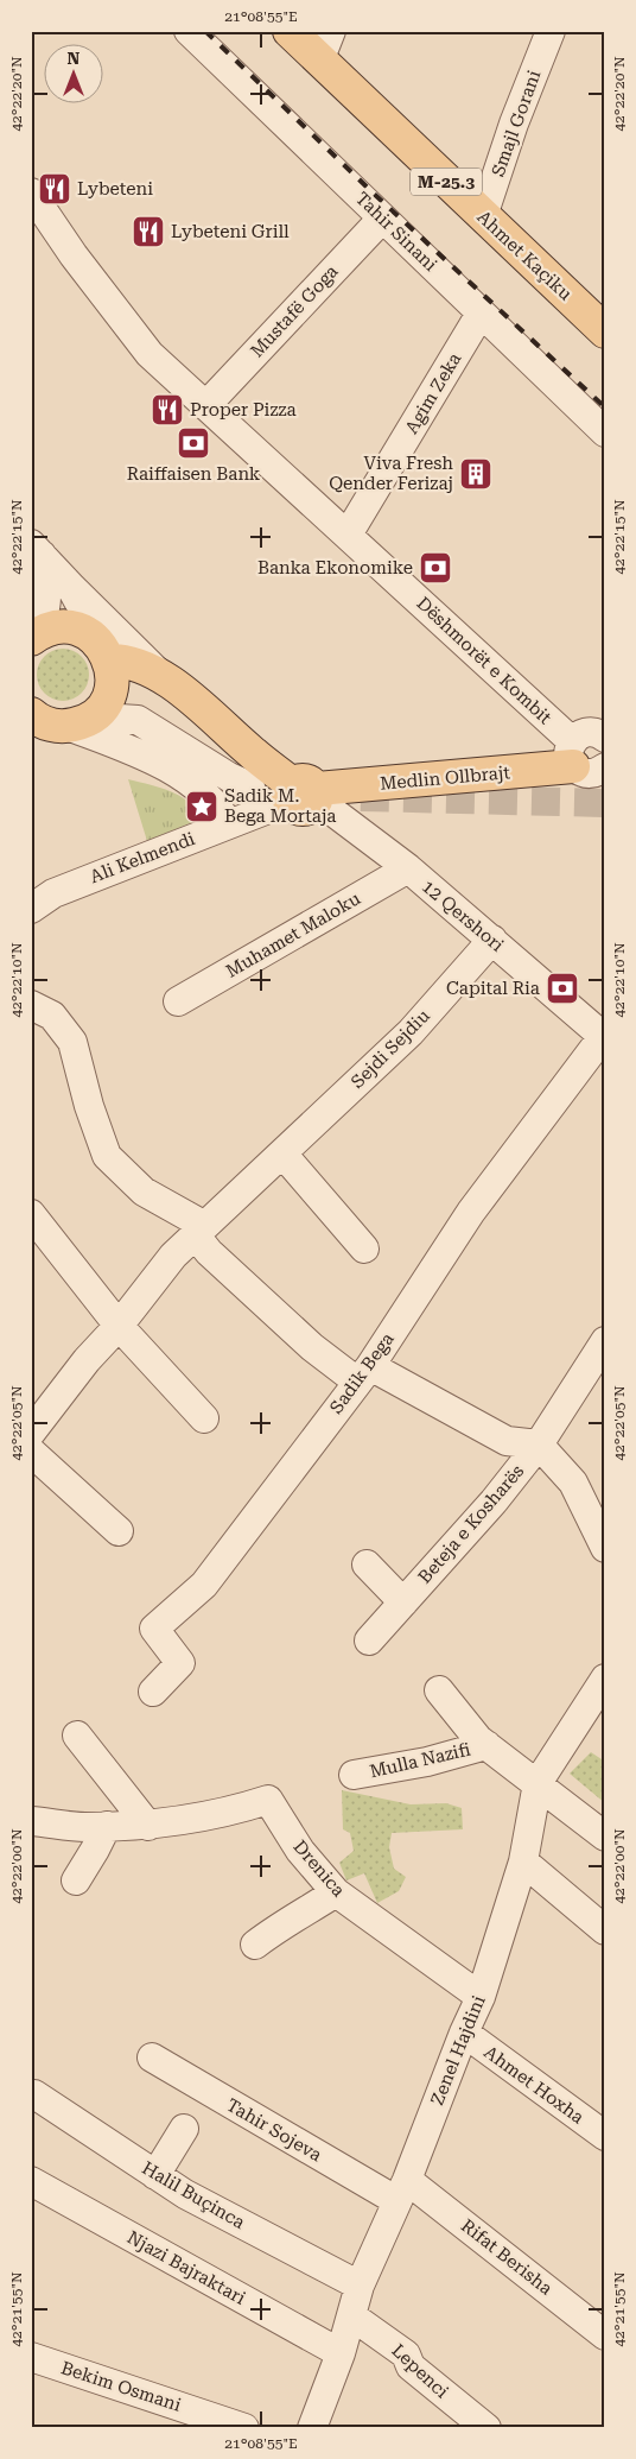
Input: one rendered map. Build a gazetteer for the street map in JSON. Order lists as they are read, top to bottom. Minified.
{"streets":{"main road":["M-25.3","Ahmet Kaçiku","Medlin Ollbrajt"],"street":["Smajl Gorani","Tahir Sinani","Mustafë Goga","Agim Zeka","Dëshmorët e Kombit","Ali Kelmendi","12 Qershori","Muhamet Maloku","Sejdi Sejdiu","Sadik Bega","Beteja e Kosharës","Mulla Nazifi","Drenica","Zenel Hajdini","Ahmet Hoxha","Tahir Sojeva","Halil Buçinca","Rifat Berisha","Njazi Bajraktari","Lepenci","Bekim Osmani"]},"crossings":[["Smajl Gorani","Ahmet Kaçiku"],["Tahir Sinani","Mustafë Goga"],["Tahir Sinani","Agim Zeka"],["Mustafë Goga","Dëshmorët e Kombit"],["Agim Zeka","Dëshmorët e Kombit"],["Dëshmorët e Kombit","Medlin Ollbrajt"],["Medlin Ollbrajt","Ali Kelmendi"],["Medlin Ollbrajt","12 Qershori"],["Ali Kelmendi","12 Qershori"],["12 Qershori","Muhamet Maloku"],["12 Qershori","Sejdi Sejdiu"],["12 Qershori","Sadik Bega"],["Sadik Bega","Beteja e Kosharës"],["Mulla Nazifi","Zenel Hajdini"],["Drenica","Zenel Hajdini"],["Zenel Hajdini","Ahmet Hoxha"],["Zenel Hajdini","Tahir Sojeva"],["Zenel Hajdini","Halil Buçinca"],["Zenel Hajdini","Rifat Berisha"],["Zenel Hajdini","Njazi Bajraktari"],["Zenel Hajdini","Lepenci"],["Tahir Sojeva","Rifat Berisha"]],"places":{"restaurant":["Lybeteni","Lybeteni Grill","Proper Pizza"],"bank":["Raiffaisen Bank","Banka Ekonomike","Capital Ria"],"building":["Viva Fresh Qender Ferizaj"],"place":["Sadik M. Bega Mortaja"]},"north":"top","coordinates":["21°08'55\"E","42°22'20\"N","42°22'15\"N","42°22'10\"N","42°22'05\"N","42°22'00\"N","42°21'55\"N"]}
